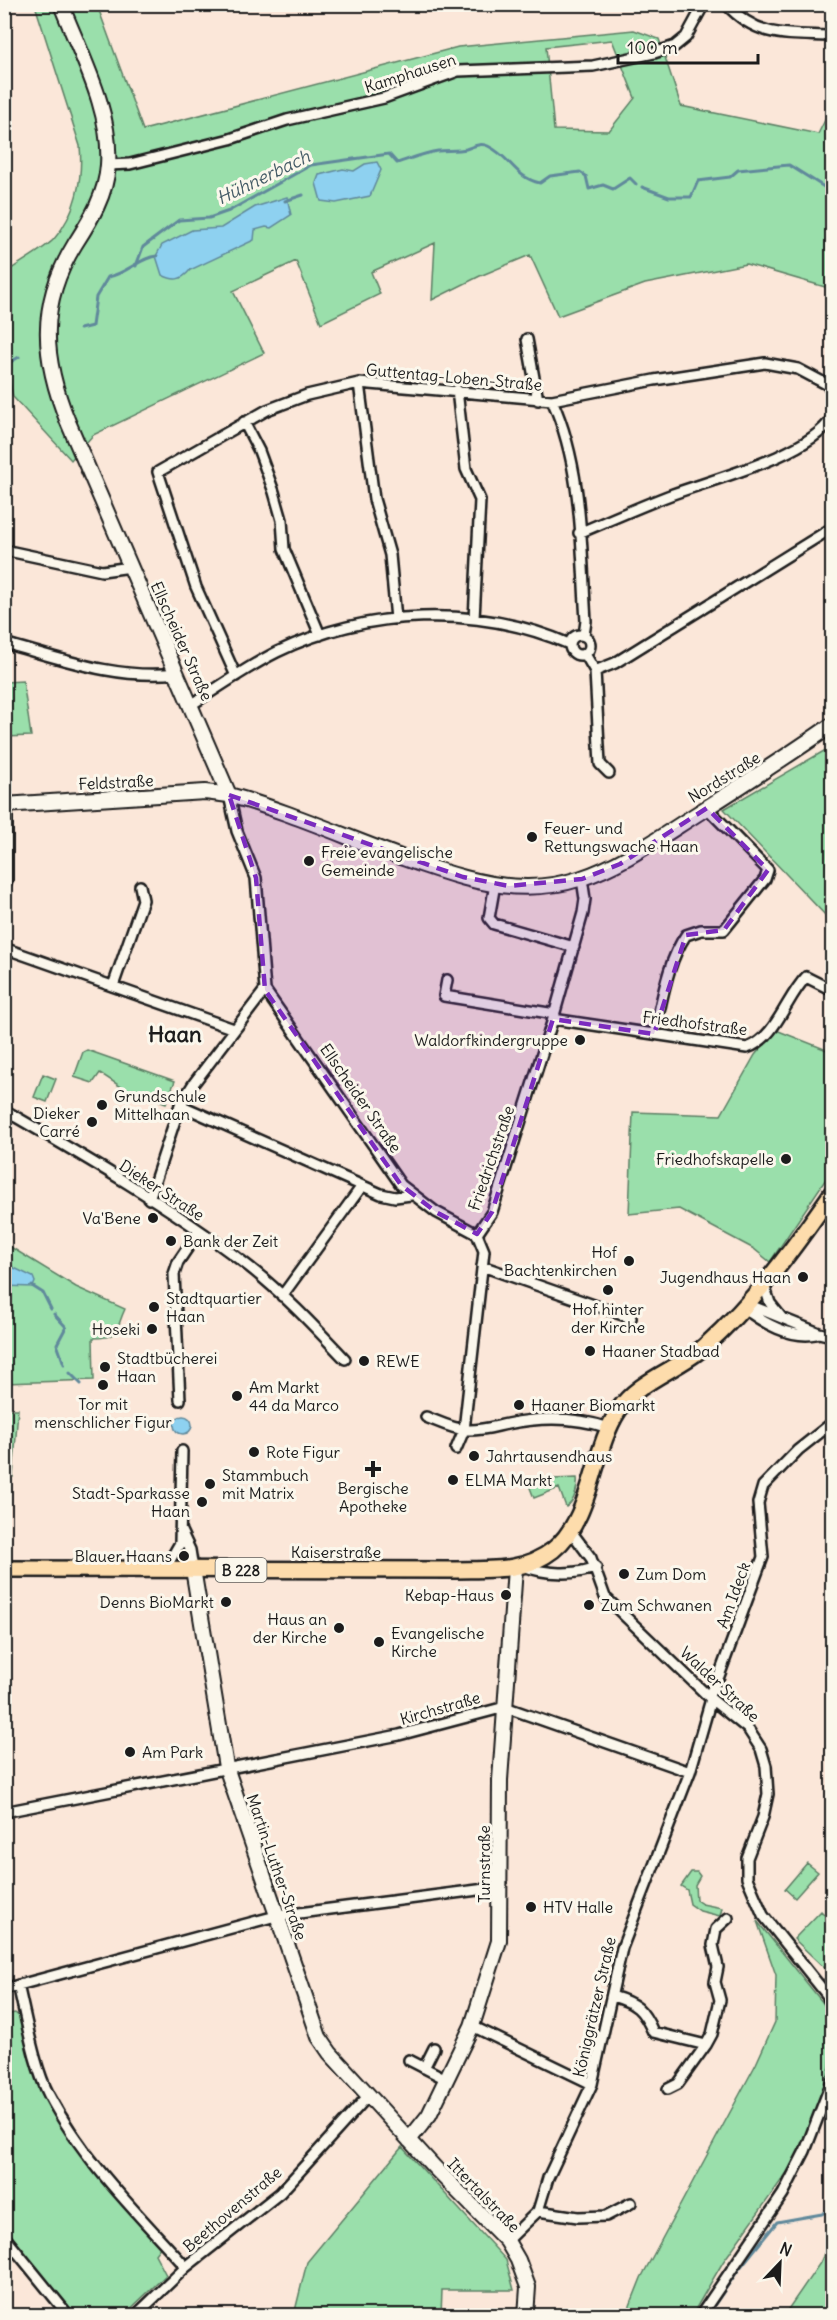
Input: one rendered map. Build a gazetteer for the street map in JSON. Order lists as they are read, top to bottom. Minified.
{"streets":{"main road":["Kaiserstraße","B 228"],"street":["Kamphausen","Guttentag-Loben-Straße","Ellscheider Straße","Nordstraße","Feldstraße","Friedhofstraße","Friedrichstraße","Dieker Straße","Am Ideck","Walder Straße","Kirchstraße","Turnstraße","Martin-Luther-Straße","Königgrätzer Straße","Ittertalstraße","Beethovenstraße"]},"crossings":[["Kamphausen","Ellscheider Straße"],["Ellscheider Straße","Nordstraße"],["Ellscheider Straße","Feldstraße"],["Ellscheider Straße","Friedrichstraße"],["Nordstraße","Feldstraße"],["Nordstraße","Friedrichstraße"],["Friedhofstraße","Friedrichstraße"],["Kaiserstraße","B 228"],["Kaiserstraße","Walder Straße"],["Kaiserstraße","Turnstraße"],["Kaiserstraße","Martin-Luther-Straße"],["Am Ideck","Walder Straße"],["Am Ideck","Königgrätzer Straße"],["Walder Straße","Königgrätzer Straße"],["Kirchstraße","Turnstraße"],["Kirchstraße","Martin-Luther-Straße"],["Kirchstraße","Königgrätzer Straße"],["Turnstraße","Martin-Luther-Straße"],["Turnstraße","Ittertalstraße"],["Martin-Luther-Straße","Ittertalstraße"],["Martin-Luther-Straße","Beethovenstraße"],["Königgrätzer Straße","Ittertalstraße"]],"districts":["Haan"],"water":["Hühnerbach"],"places":{"other":["Feuer- und Rettungswache Haan","Freie evangelische Gemeinde","Waldorfkindergruppe","Grundschule Mittelhaan","Dieker Carré","Friedhofskapelle","Va'Bene","Bank der Zeit","Hof Bachtenkirchen","Jugendhaus Haan","Hof hinter der Kirche","Stadtquartier Haan","Hoseki","Haaner Stadbad","REWE","Stadtbücherei Haan","Tor mit menschlicher Figur","Am Markt 44 da Marco","Haaner Biomarkt","Rote Figur","Jahrtausendhaus","ELMA Markt","Stammbuch mit Matrix","Stadt-Sparkasse Haan","Blauer Haans","Zum Dom","Kebap-Haus","Denns BioMarkt","Zum Schwanen","Haus an der Kirche","Evangelische Kirche","Am Park","HTV Halle"],"health":["Bergische Apotheke"]},"scale_bar":"100 m","north":"top right"}
